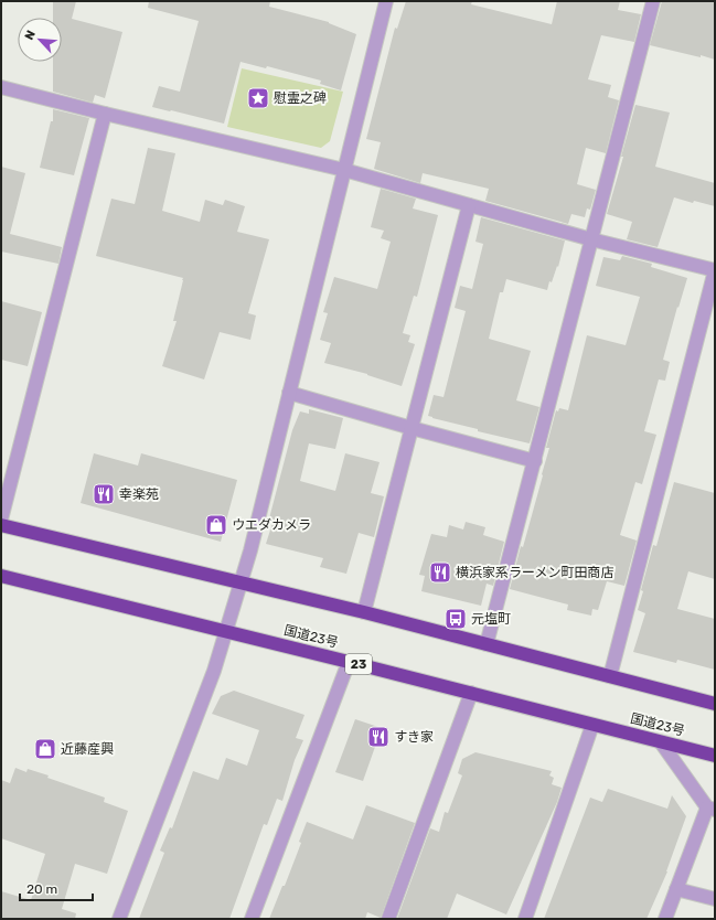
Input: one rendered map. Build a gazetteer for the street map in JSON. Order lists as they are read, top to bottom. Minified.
{"streets":{"highway":["国道23号","23"]},"places":{"place":["慰霊之碑"],"restaurant":["幸楽苑","横浜家系ラーメン町田商店","すき家"],"shop":["ウエダカメラ","近藤産興"],"bus stop":["元塩町"]},"scale_bar":"20 m","north":"top left"}
